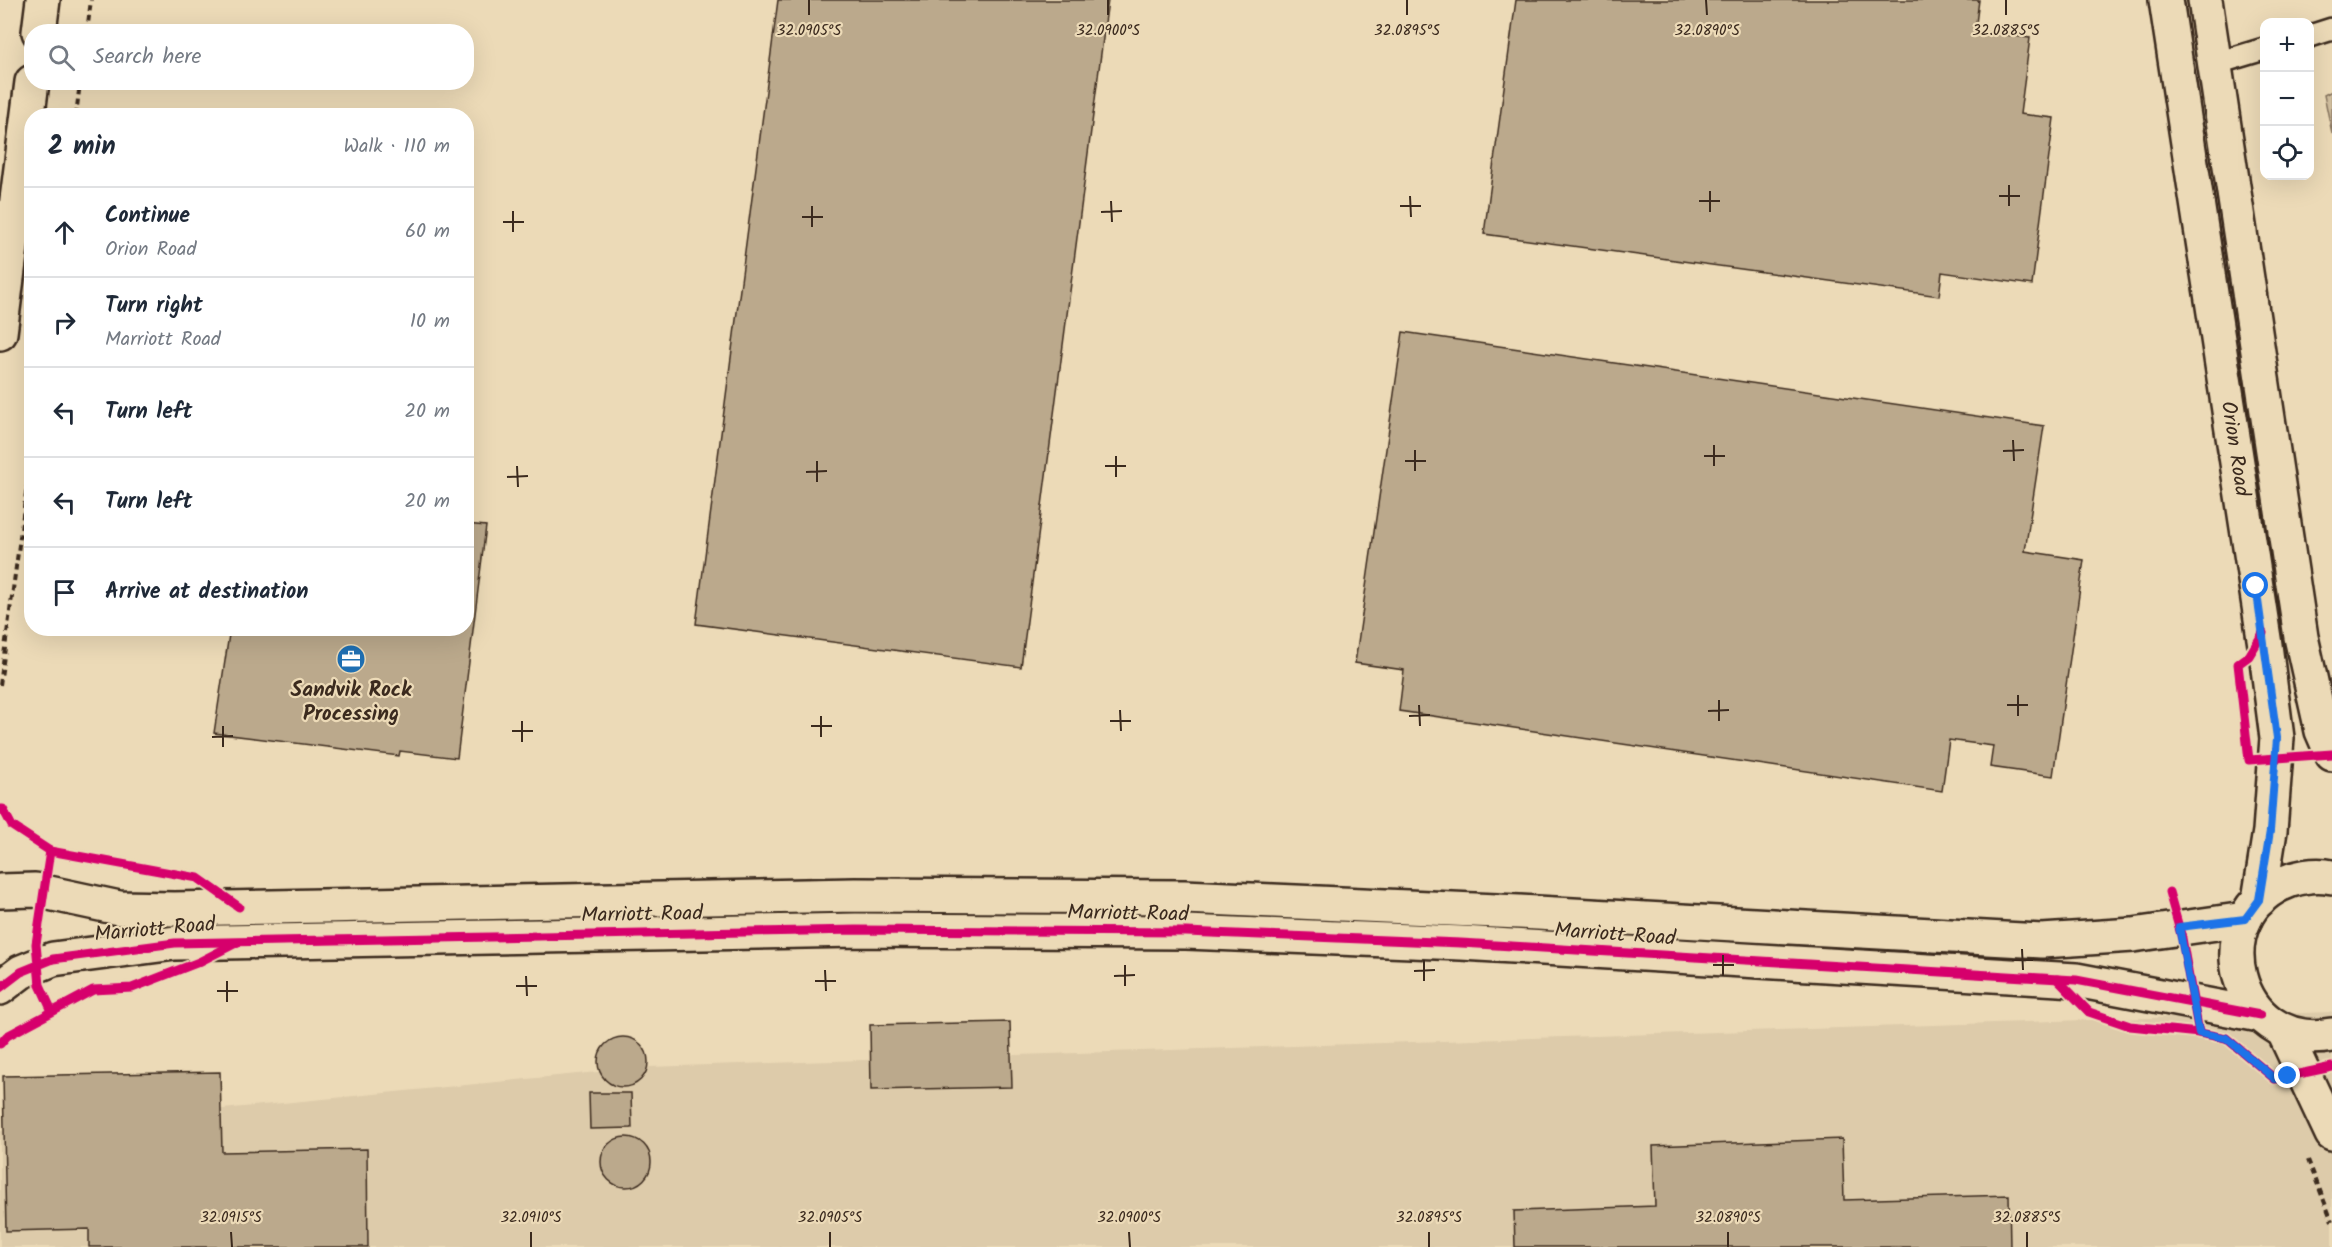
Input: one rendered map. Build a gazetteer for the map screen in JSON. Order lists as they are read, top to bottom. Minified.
{"streets":{"street":["Orion Road","Marriott Road"]},"crossings":[["Orion Road","Marriott Road"]],"places":{"office":["Sandvik Rock Processing"]},"page":{"map_buttons":["+","−"],"search":"Search here","heading":["2 min","Walk · 110 m"],"list":[["Continue","Orion Road","60 m"],["Turn right","Marriott Road","10 m"],["Turn left","20 m"],["Turn left","20 m"],"Arrive at destination"]},"coordinates":["32.0905°S","32.0900°S","32.0895°S","32.0890°S","32.0885°S","32.0915°S","32.0910°S"]}
